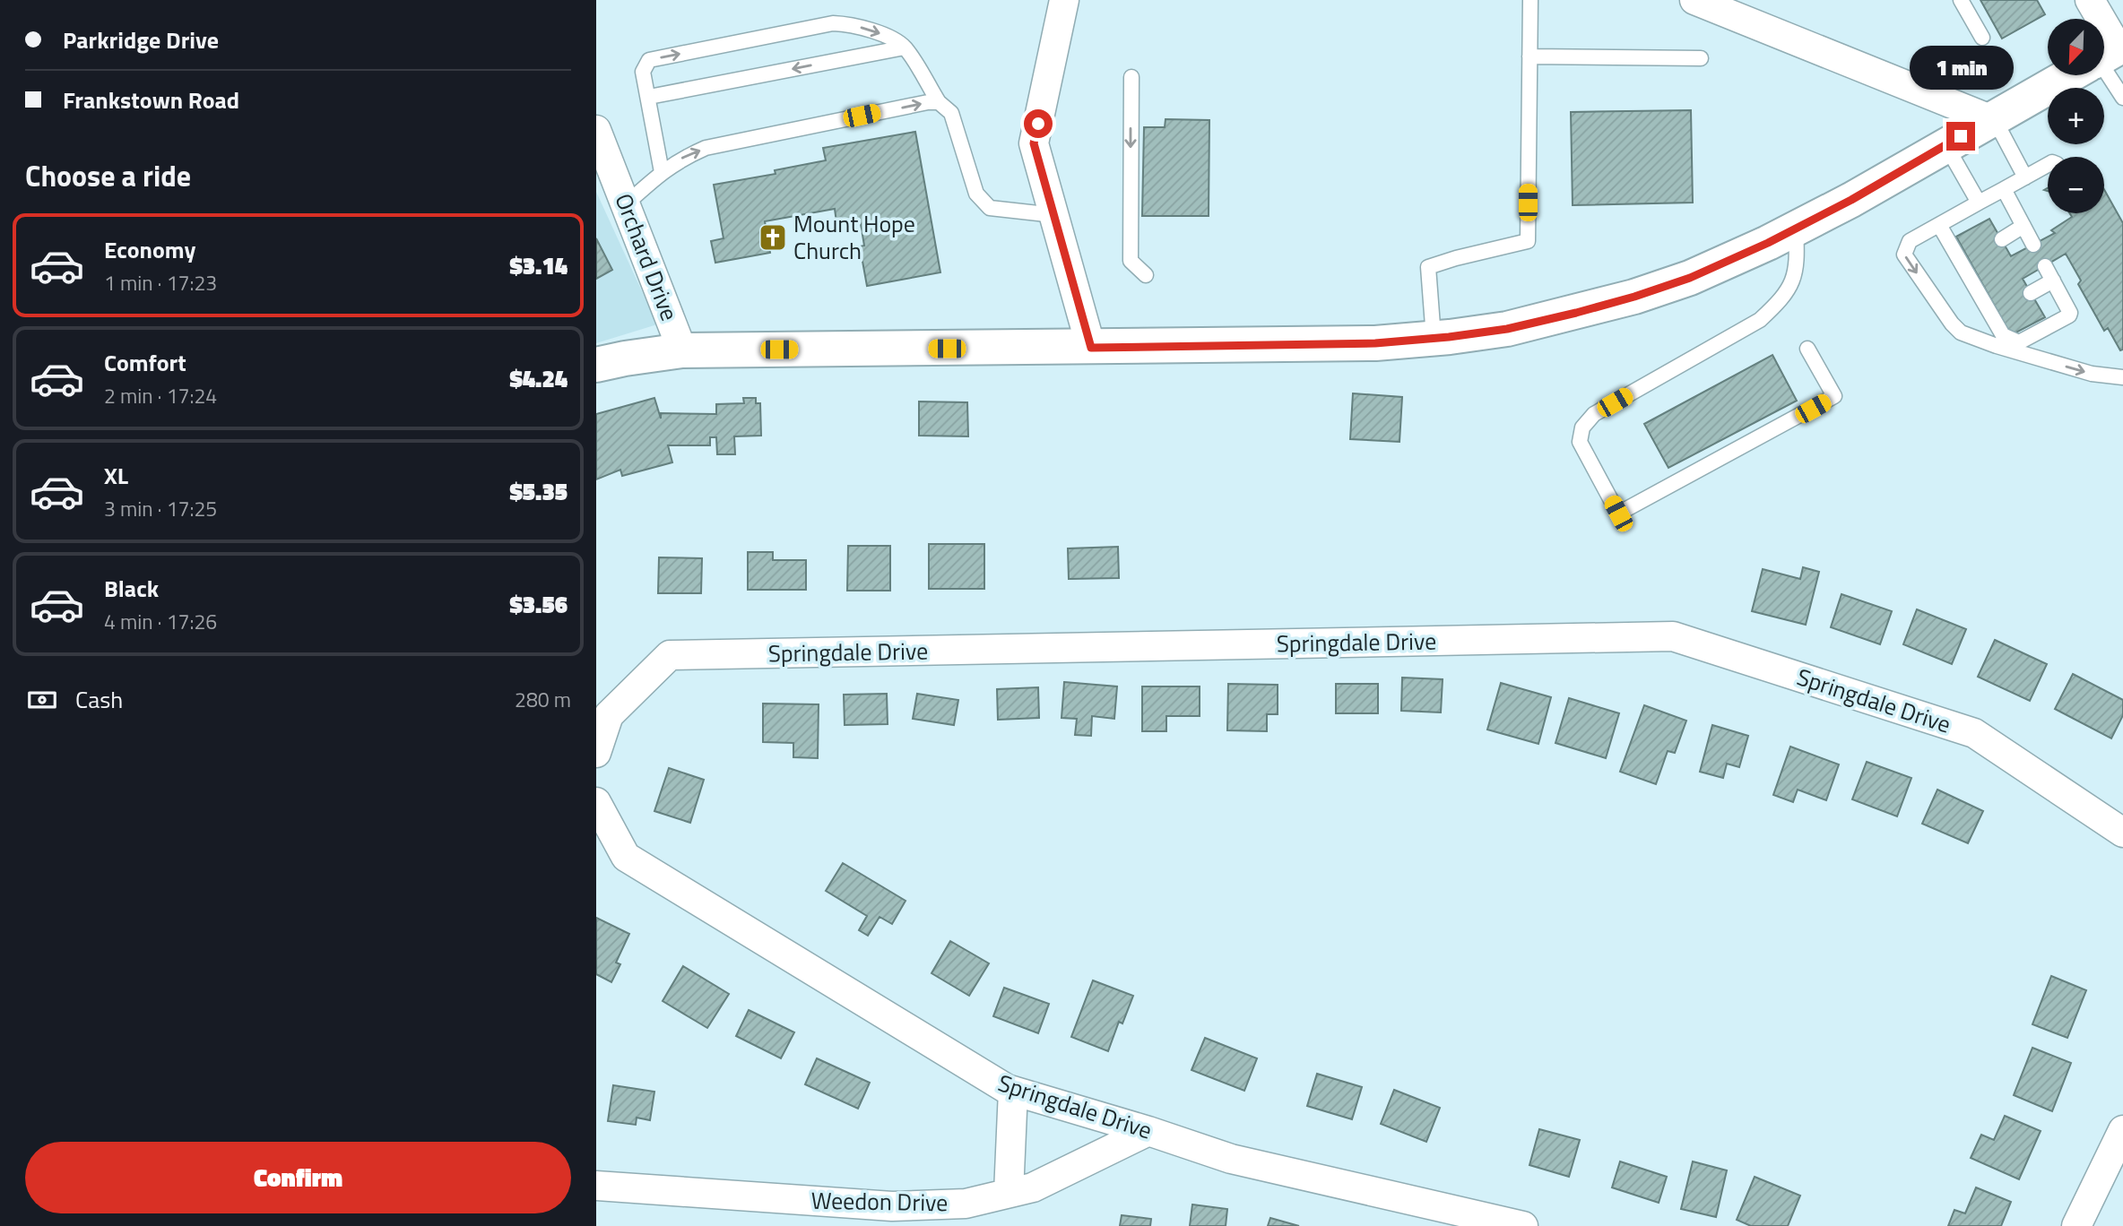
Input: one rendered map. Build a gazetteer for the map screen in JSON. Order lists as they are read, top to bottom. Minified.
{"streets":{"street":["Orchard Drive","Springdale Drive","Weedon Drive"]},"crossings":[["Springdale Drive","Weedon Drive"]],"places":{"church":["Mount Hope Church"]},"north":"bottom left","page":{"banner":["Parkridge Drive","Frankstown Road"],"map_buttons":["+","−"],"bubble":"1 min","heading":"Choose a ride","list":[{"name":"Economy","note":"1 min · 17:23","value":"$3.14"},{"name":"Comfort","note":"2 min · 17:24","value":"$4.24"},{"name":"XL","note":"3 min · 17:25","value":"$5.35"},{"name":"Black","note":"4 min · 17:26","value":"$3.56"}],"pay":["Cash","280 m"],"buttons":"Confirm"}}
